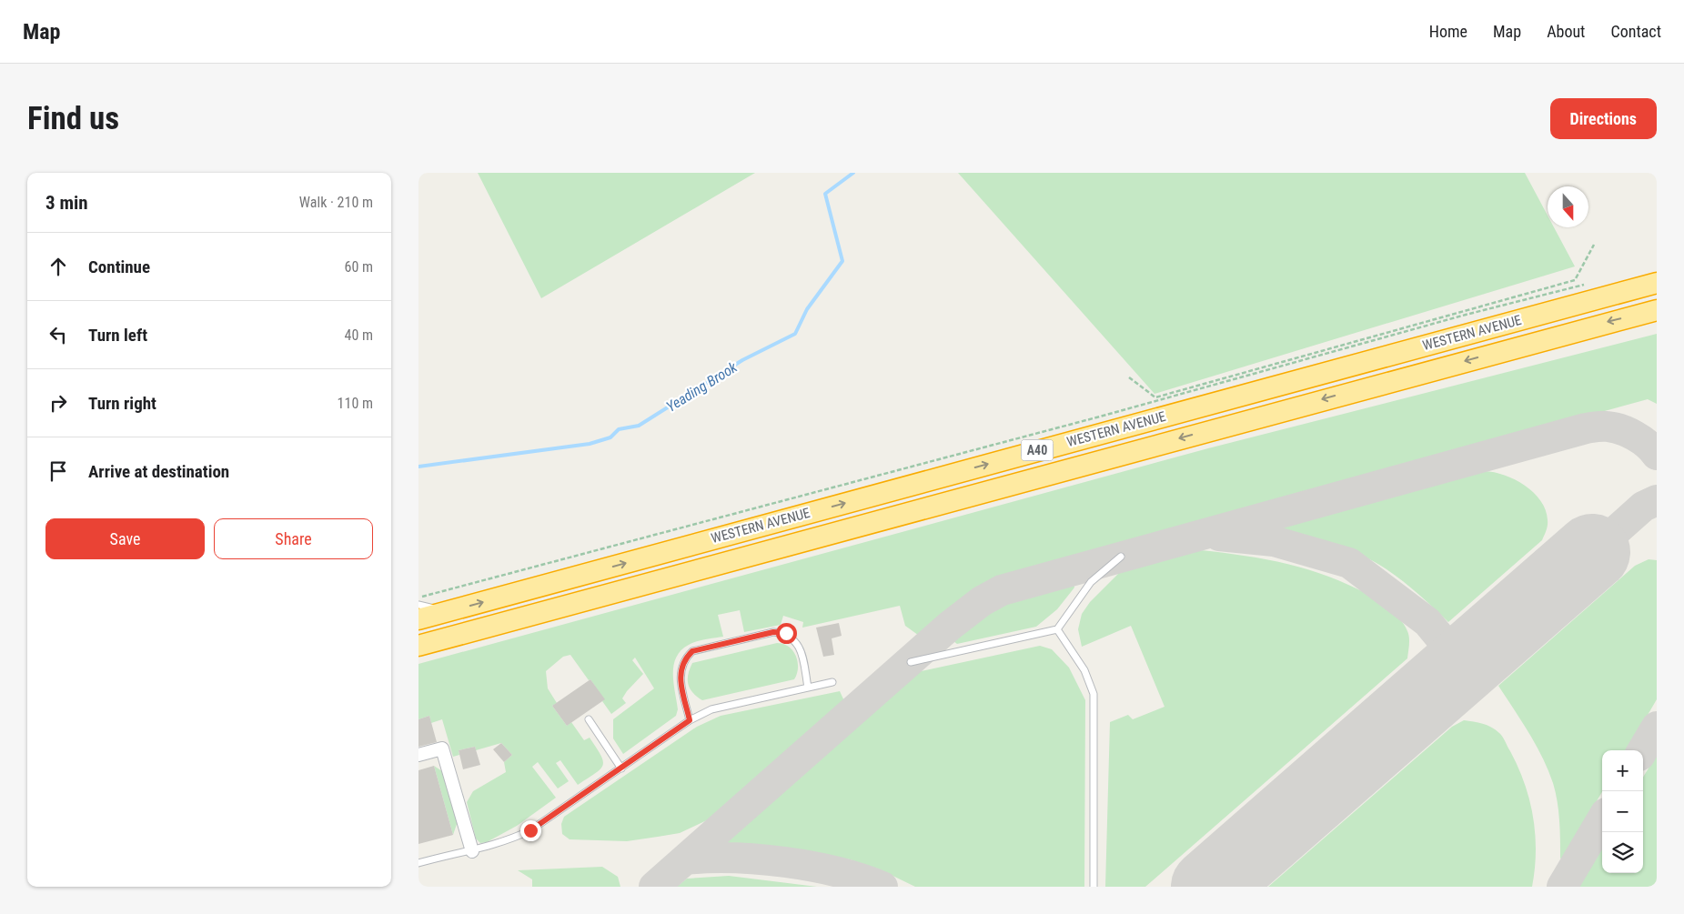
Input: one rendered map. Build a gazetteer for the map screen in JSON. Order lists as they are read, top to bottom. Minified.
{"streets":{"highway":["WESTERN AVENUE","A40"]},"water":["Yeading Brook"],"north":"bottom","page":{"header":"Map","nav":["Home","Map","About","Contact"],"buttons":["Directions",["Save","Share"]],"title":"Find us","heading":["3 min","Walk · 210 m"],"list":[["Continue","60 m"],["Turn left","40 m"],["Turn right","110 m"],"Arrive at destination"],"map_buttons":["+","−"]}}
